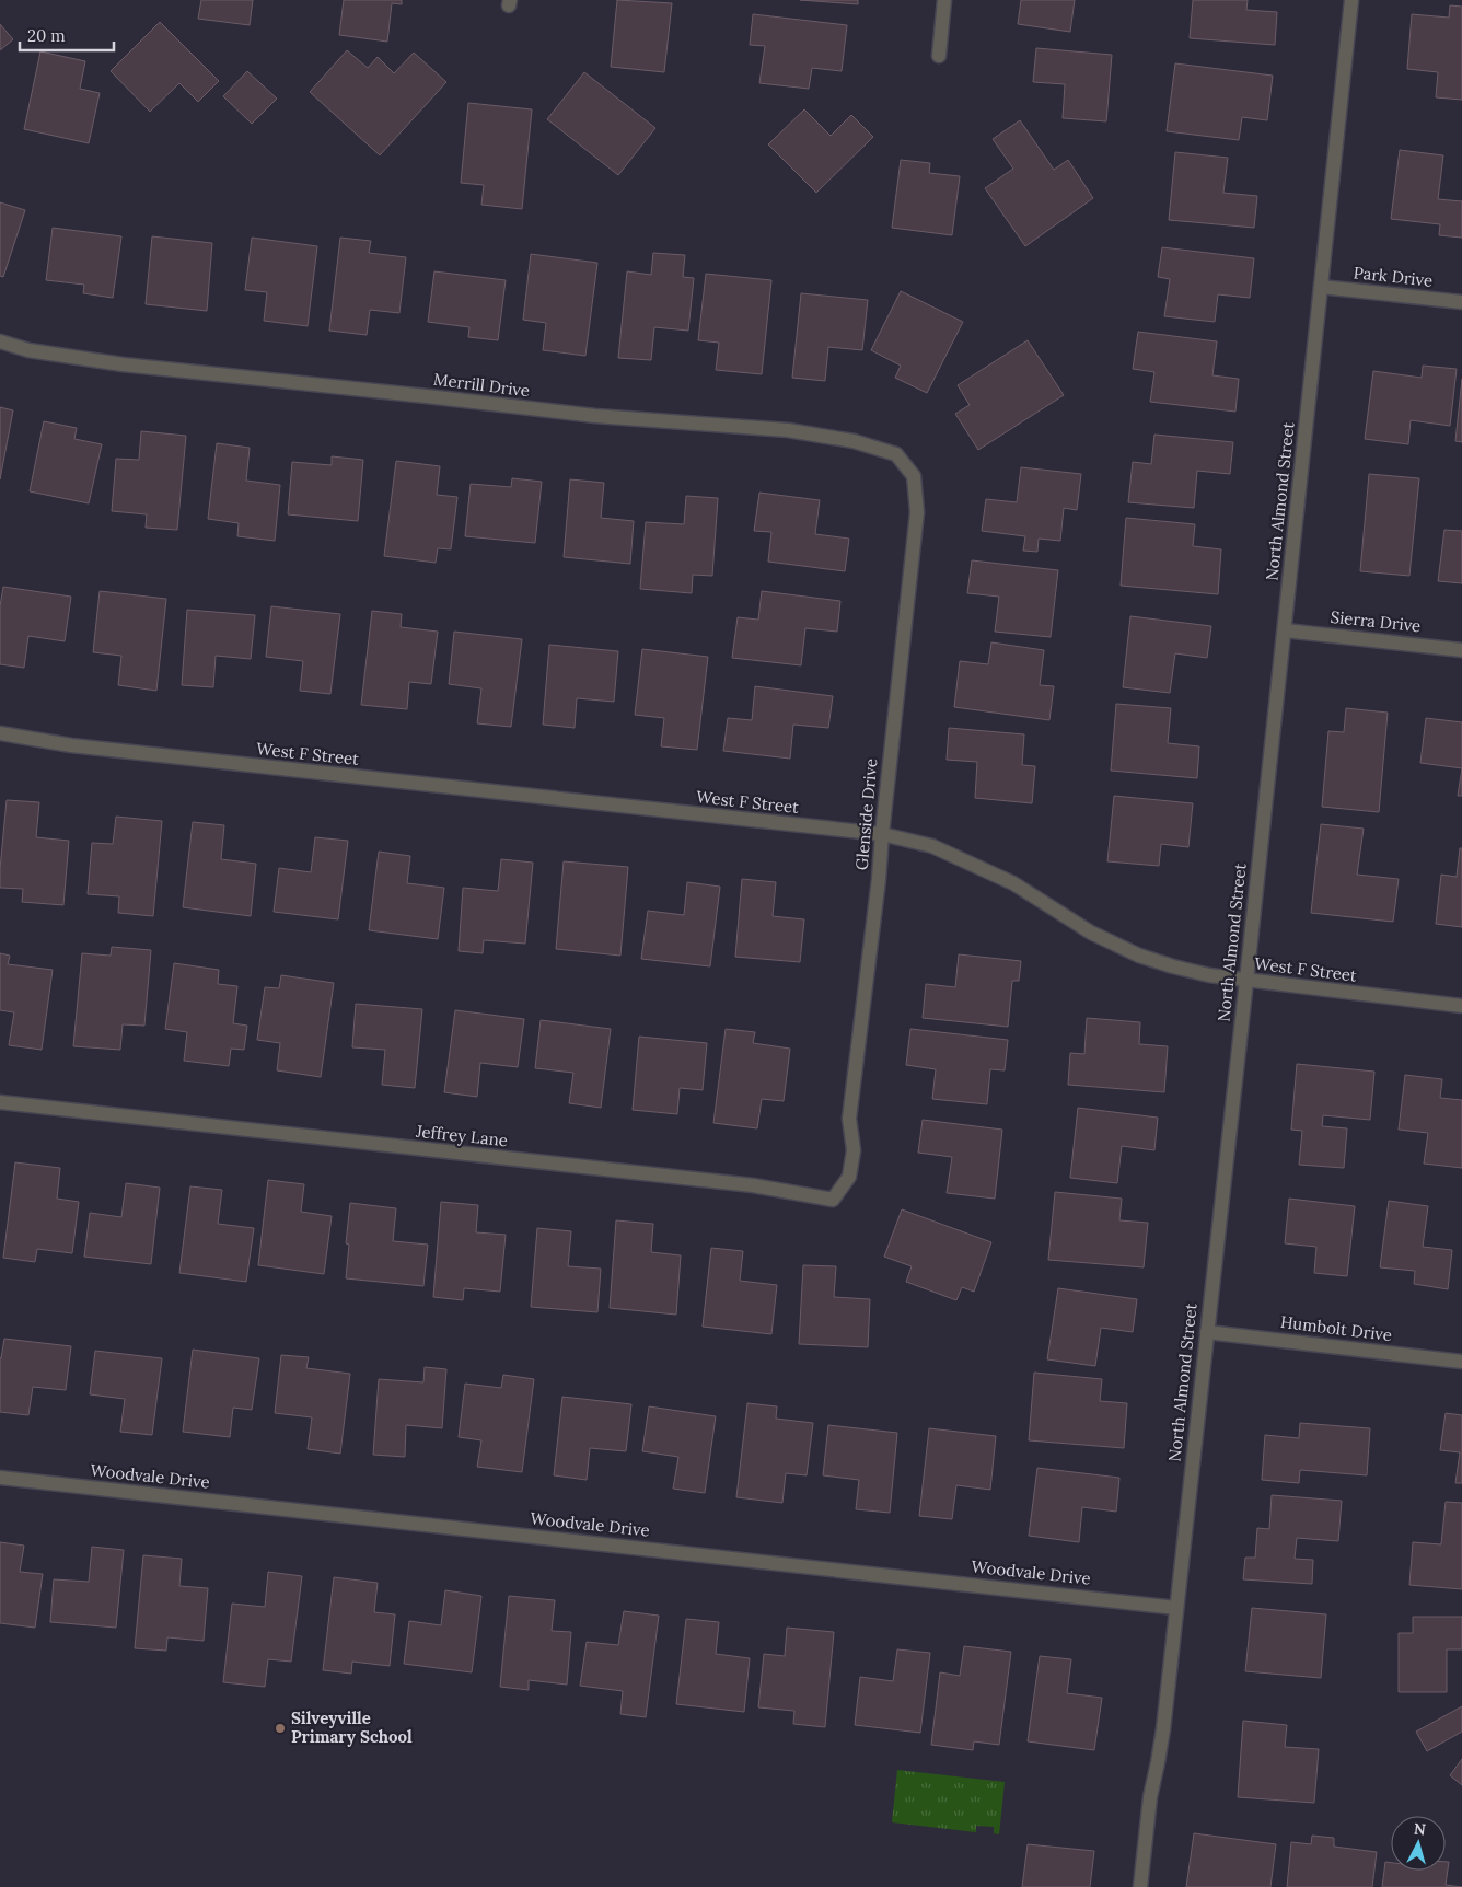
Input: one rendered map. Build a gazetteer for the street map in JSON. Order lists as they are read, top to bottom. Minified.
{"streets":{"street":["Park Drive","Merrill Drive","North Almond Street","Sierra Drive","West F Street","Glenside Drive","Jeffrey Lane","Humbolt Drive","Woodvale Drive"]},"crossings":[["Park Drive","North Almond Street"],["Merrill Drive","Glenside Drive"],["North Almond Street","Sierra Drive"],["North Almond Street","West F Street"],["North Almond Street","Humbolt Drive"],["North Almond Street","Woodvale Drive"],["West F Street","Glenside Drive"],["Glenside Drive","Jeffrey Lane"]],"places":["Silveyville Primary School"],"scale_bar":"20 m","north":"top"}
